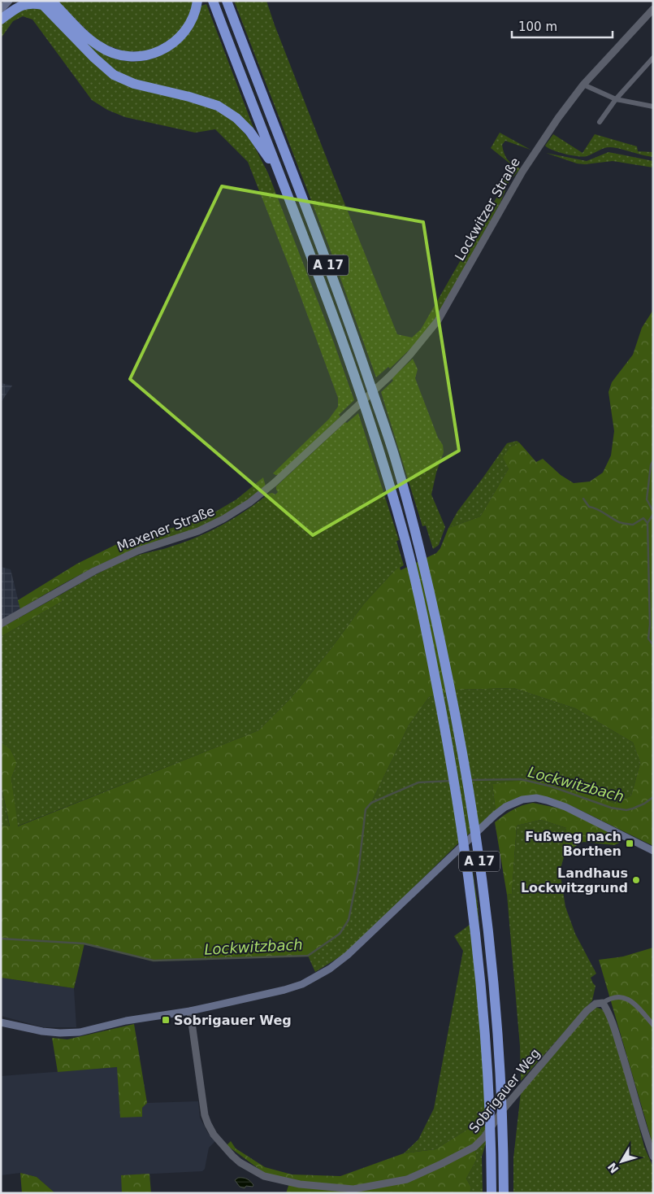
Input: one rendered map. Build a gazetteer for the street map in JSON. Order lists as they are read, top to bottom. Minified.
{"streets":{"highway":["A 17"],"street":["Lockwitzer Straße","Maxener Straße","Sobrigauer Weg"]},"crossings":[["Lockwitzer Straße","Maxener Straße"]],"water":["Lockwitzbach"],"places":{"transit":["Fußweg nach Borthen","Sobrigauer Weg"],"other":["Landhaus Lockwitzgrund"]},"scale_bar":"100 m","north":"bottom left"}
